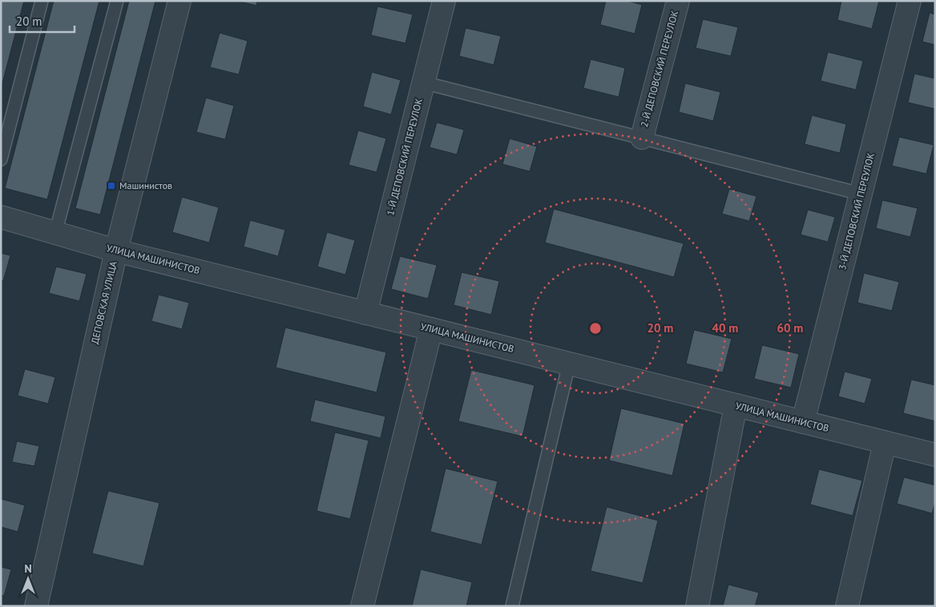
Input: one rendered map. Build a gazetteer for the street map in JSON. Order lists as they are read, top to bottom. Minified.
{"streets":{"street":["2-Й ДЕПОВСКИЙ ПЕРЕУЛОК","1-Й ДЕПОВСКИЙ ПЕРЕУЛОК","3-Й ДЕПОВСКИЙ ПЕРЕУЛОК","УЛИЦА МАШИНИСТОВ","ДЕПОВСКАЯ УЛИЦА"]},"crossings":[["1-Й ДЕПОВСКИЙ ПЕРЕУЛОК","УЛИЦА МАШИНИСТОВ"],["3-Й ДЕПОВСКИЙ ПЕРЕУЛОК","УЛИЦА МАШИНИСТОВ"],["УЛИЦА МАШИНИСТОВ","ДЕПОВСКАЯ УЛИЦА"]],"places":{"transit":["Машинистов"]},"scale_bar":"20 m","north":"top","rings":["20 m","40 m","60 m"]}
